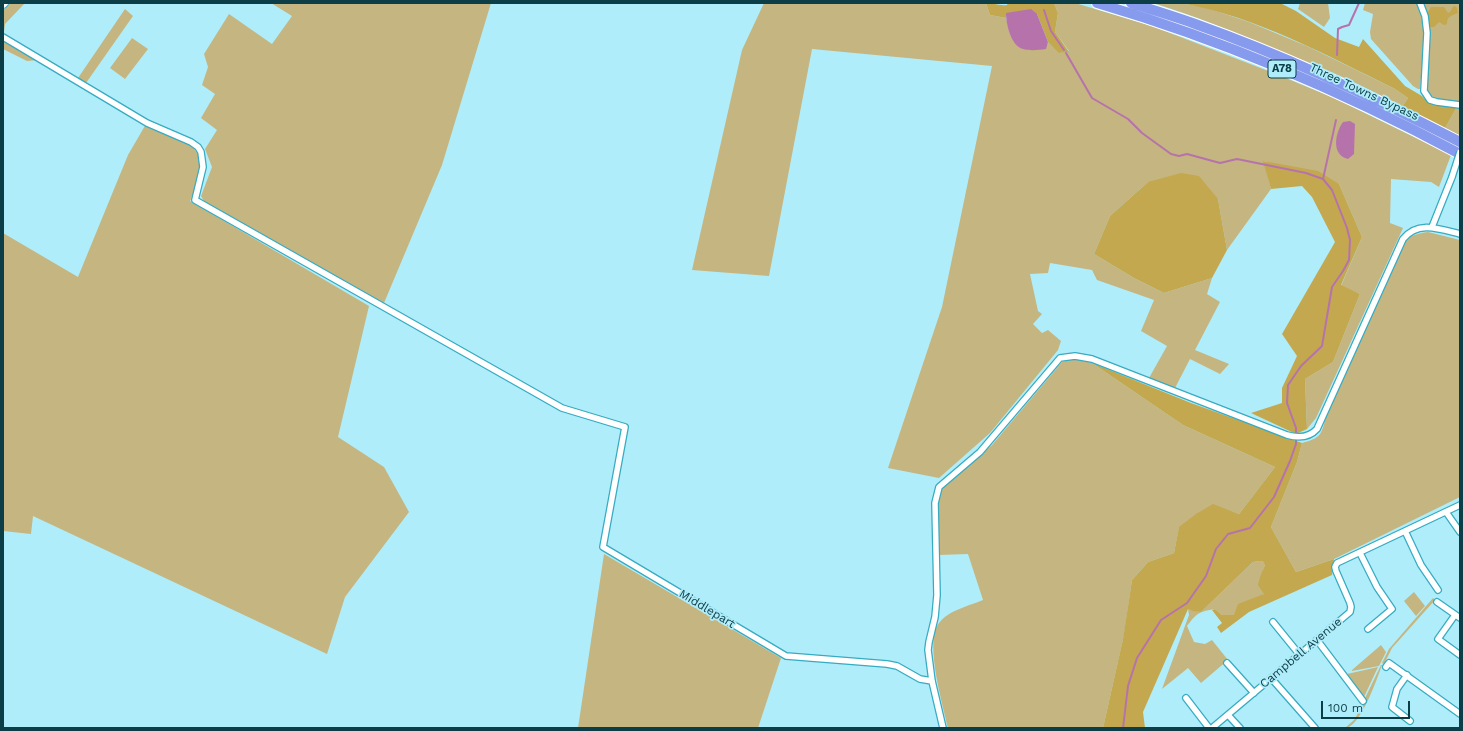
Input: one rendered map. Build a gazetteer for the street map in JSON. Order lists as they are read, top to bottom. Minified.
{"streets":{"highway":["A78","Three Towns Bypass"],"street":["Middlepart","Campbell Avenue"]},"scale_bar":"100 m"}
